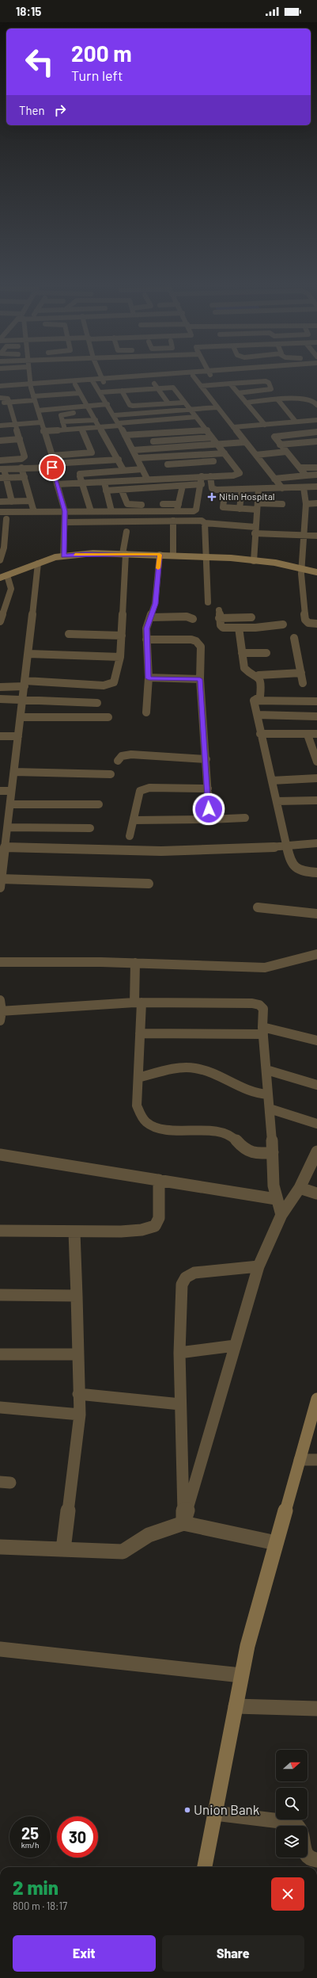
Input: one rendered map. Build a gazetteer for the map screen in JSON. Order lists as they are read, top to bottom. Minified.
{"places":{"health":["Nitin Hospital"],"other":["Union Bank"]},"north":"right","page":{"status":"18:15","turn":["200 m","Turn left"],"then":"Then","speed":"25 km/h","limit":"30","heading":["2 min","800 m · 18:17"],"buttons":["Exit","Share"]}}
